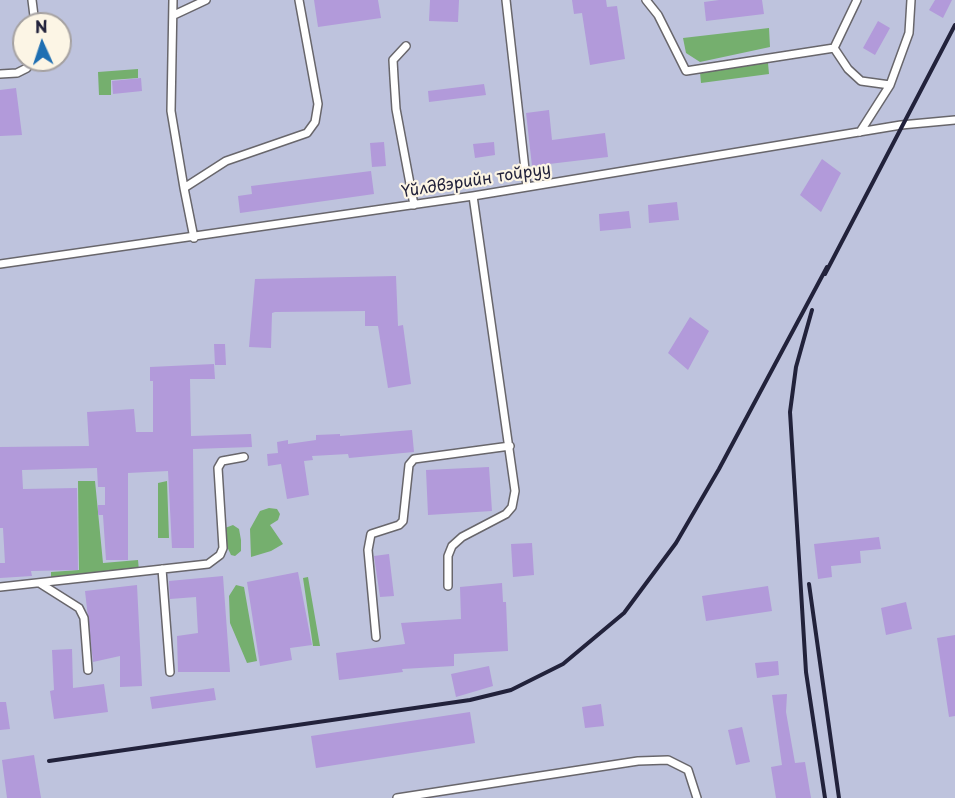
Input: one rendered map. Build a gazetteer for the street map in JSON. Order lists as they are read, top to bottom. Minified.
{"streets":{"lane":["Үйлдвэрийн тойруу"]},"north":"top"}
